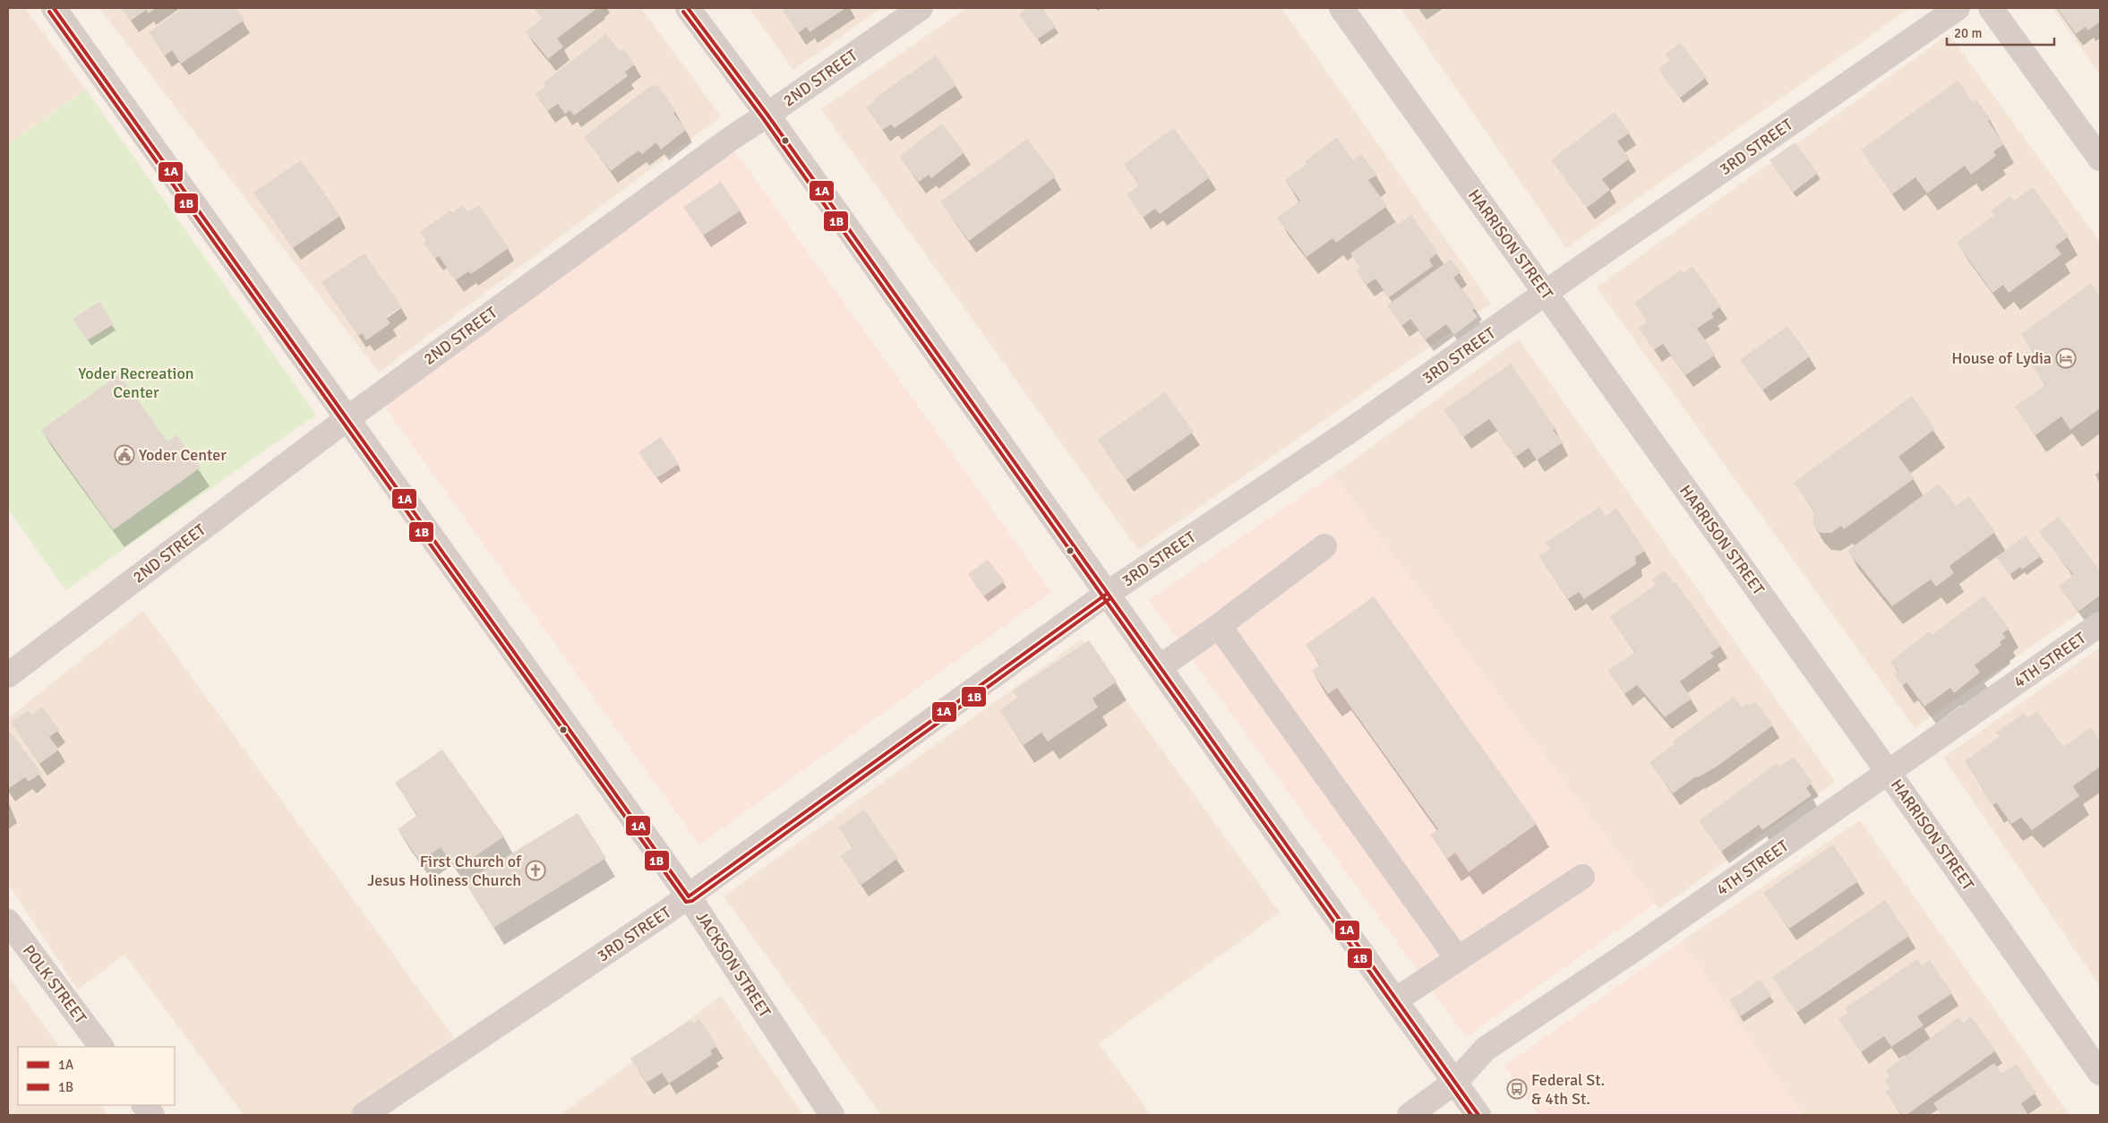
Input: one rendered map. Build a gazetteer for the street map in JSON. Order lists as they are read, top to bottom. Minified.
{"streets":{"street":["2ND STREET","3RD STREET","HARRISON STREET","4TH STREET","JACKSON STREET","POLK STREET"]},"crossings":[["2ND STREET","JACKSON STREET"],["3RD STREET","HARRISON STREET"],["3RD STREET","JACKSON STREET"],["HARRISON STREET","4TH STREET"]],"parks":["Yoder Recreation Center"],"places":{"hotel":["House of Lydia"],"public building":["Yoder Center"],"church":["First Church of Jesus Holiness Church"],"bus stop":["Federal St. & 4th St."]},"lines":["transit line 1A","transit line 1B"],"legend":["1A","1B"],"scale_bar":"20 m"}
